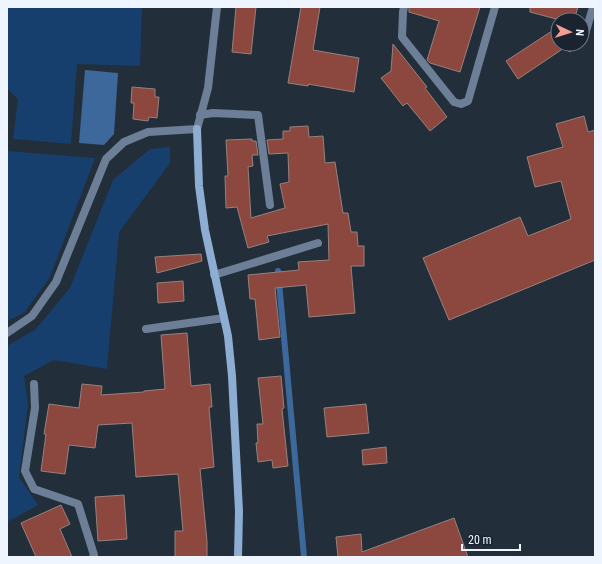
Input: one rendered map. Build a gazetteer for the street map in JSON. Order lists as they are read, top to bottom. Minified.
{"scale_bar":"20 m","north":"right"}
